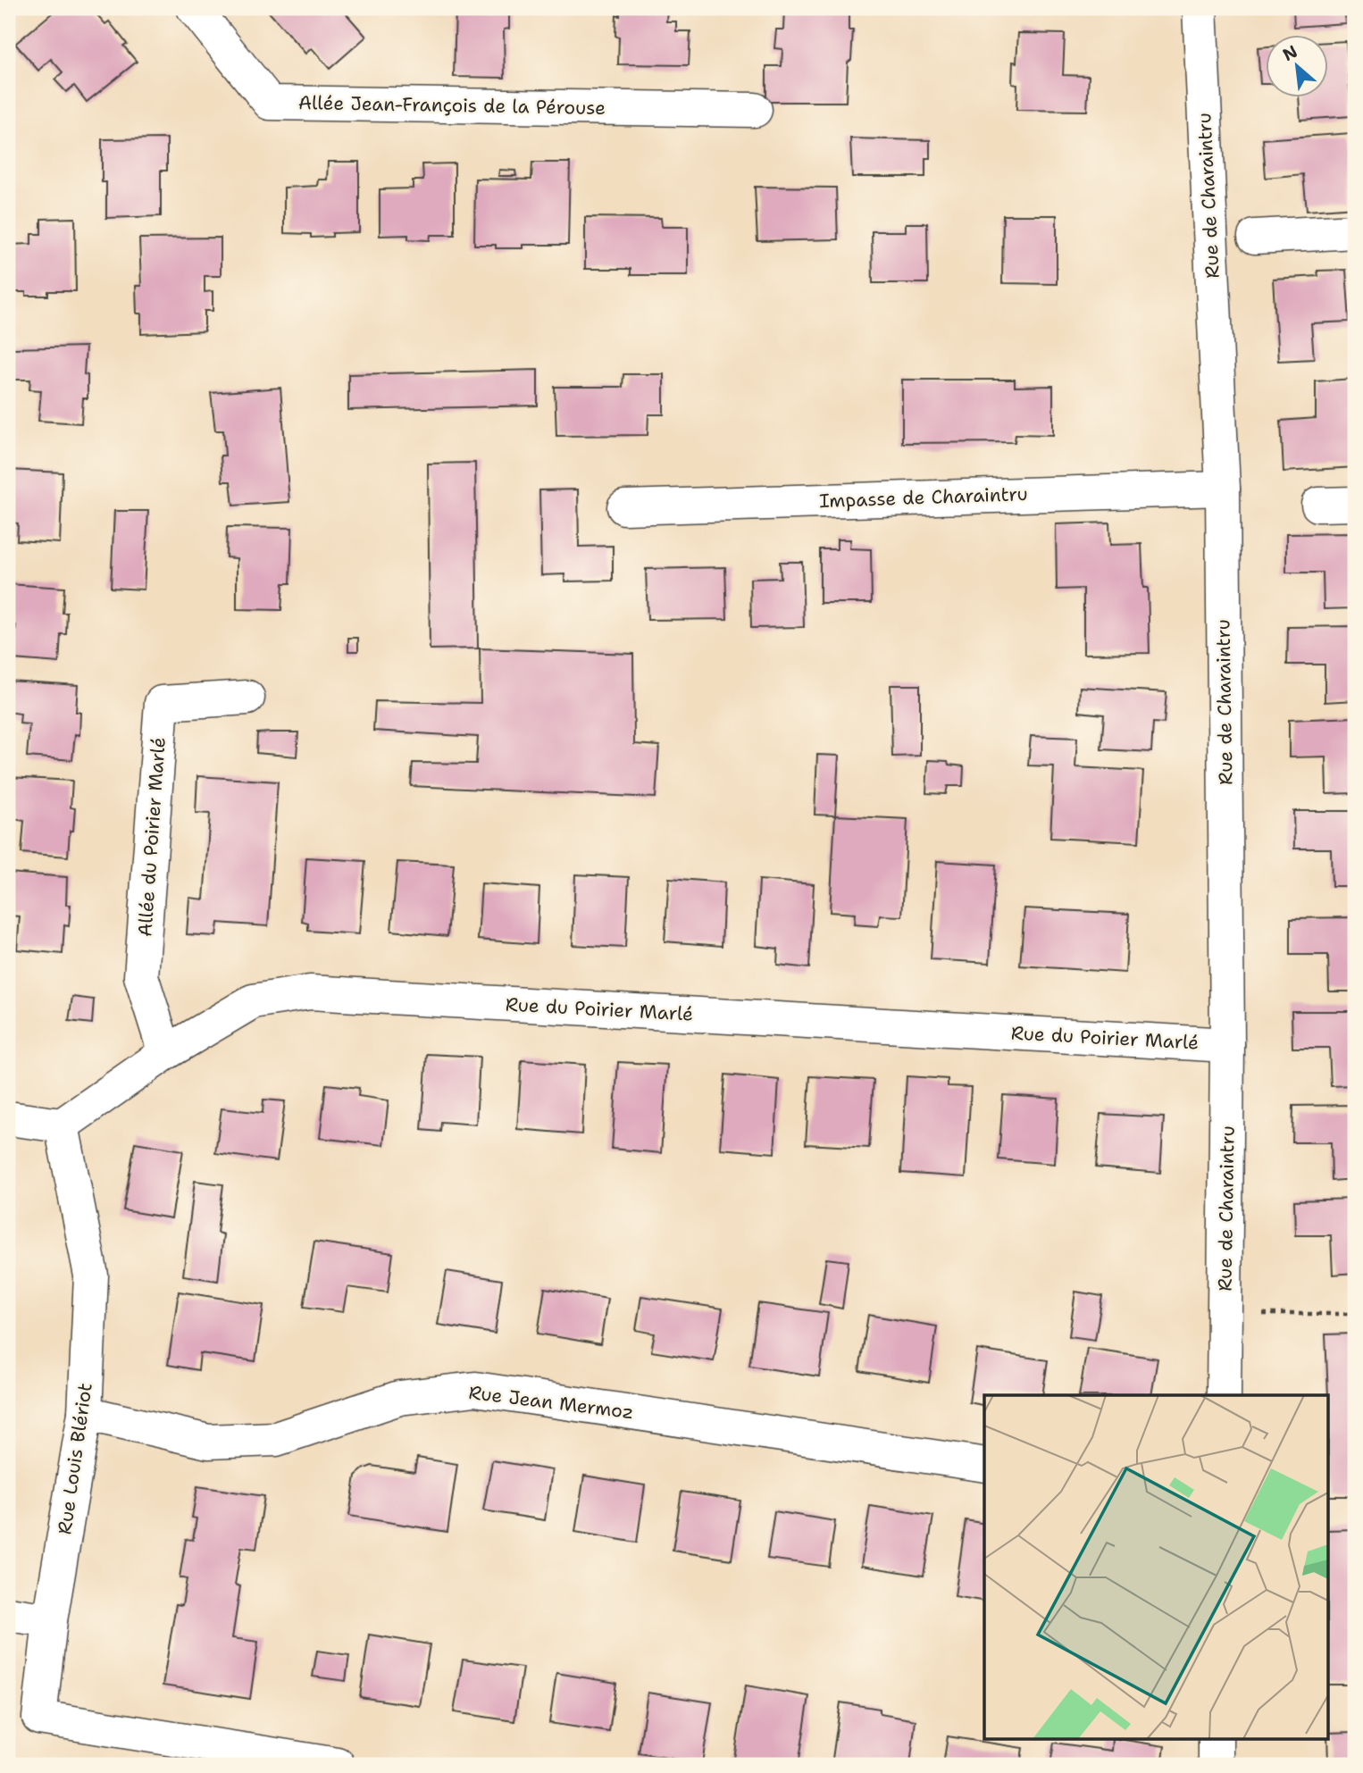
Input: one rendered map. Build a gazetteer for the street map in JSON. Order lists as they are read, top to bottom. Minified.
{"streets":{"street":["Allée Jean-François de la Pérouse","Rue de Charaintru","Impasse de Charaintru","Allée du Poirier Marlé","Rue du Poirier Marlé","Rue Jean Mermoz","Rue Louis Blériot"]},"crossings":[["Rue de Charaintru","Impasse de Charaintru"],["Rue de Charaintru","Rue du Poirier Marlé"],["Allée du Poirier Marlé","Rue du Poirier Marlé"],["Rue du Poirier Marlé","Rue Louis Blériot"],["Rue Jean Mermoz","Rue Louis Blériot"]],"north":"top left"}
